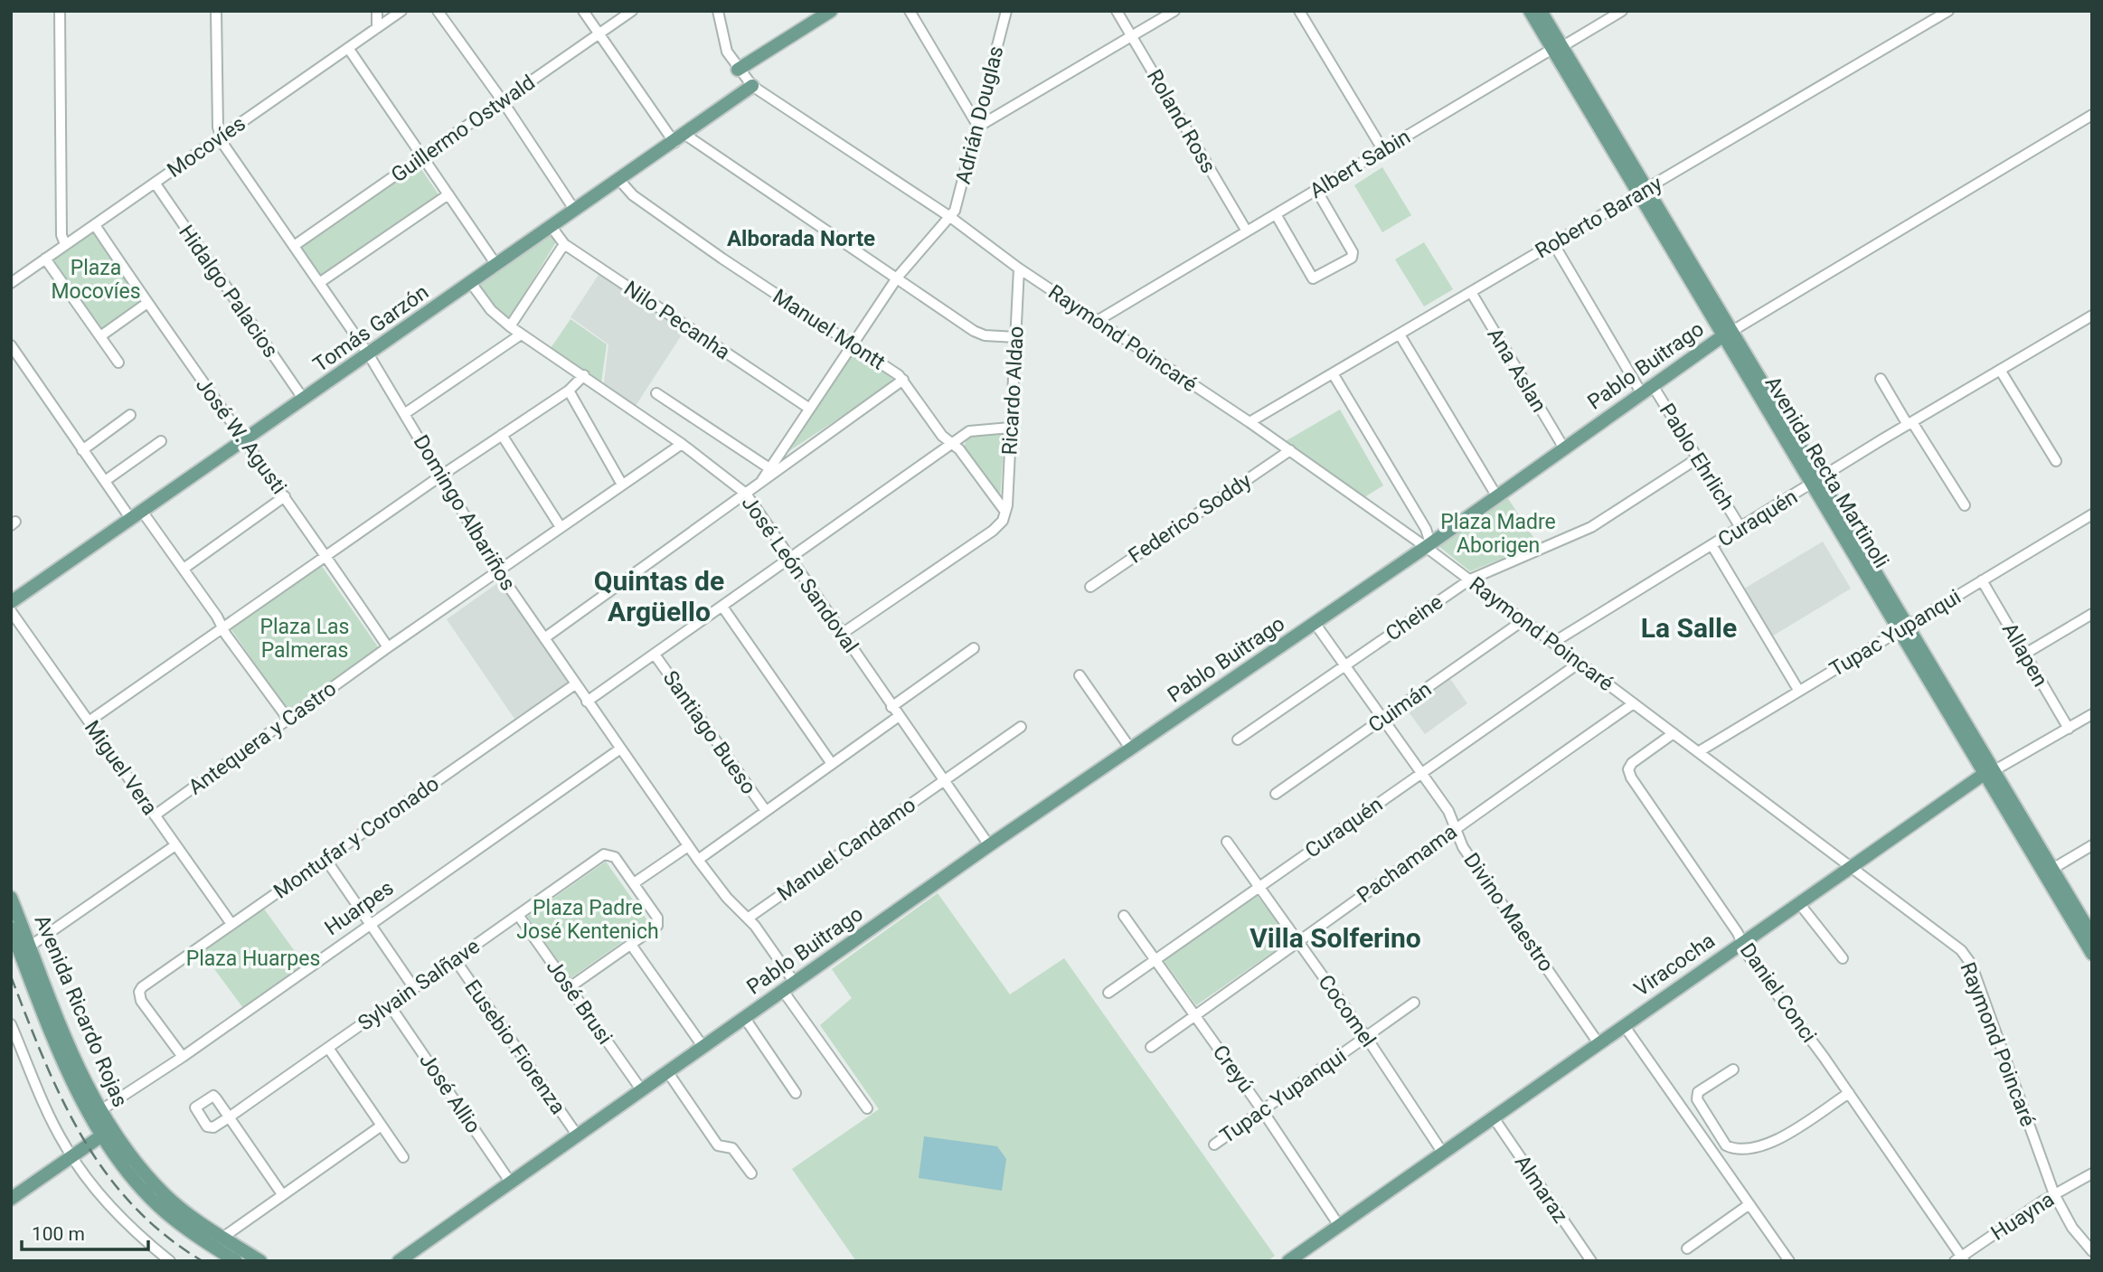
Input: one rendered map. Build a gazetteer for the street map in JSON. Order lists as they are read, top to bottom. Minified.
{"streets":{"main road":["Tomás Garzón","Pablo Buitrago","Avenida Recta Martinoli","Viracocha","Avenida Ricardo Rojas"],"street":["Adrián Douglas","Roland Ross","Guillermo Ostwald","Mocovíes","Albert Sabin","Roberto Barany","Hidalgo Palacios","Nilo Pecanha","Manuel Montt","Raymond Poincaré","Ana Aslan","Ricardo Aldao","José W. Agusti","Pablo Ehrlich","Domingo Albariños","Federico Soddy","Curaquén","José León Sandoval","Cheine","Tupac Yupanqui","Allapen","Cuimán","Santiago Bueso","Antequera y Castro","Miguel Vera","Montufar y Coronado","Manuel Candamo","Pachamama","Huarpes","Divino Maestro","Sylvain Salñave","Daniel Conci","José Brusi","Cocomel","Eusebio Fiorenza","Creyú","José Allio","Almaraz","Huayna"]},"crossings":[["Adrián Douglas","Raymond Poincaré"],["Roland Ross","Albert Sabin"],["Guillermo Ostwald","Domingo Albariños"],["Mocovíes","Hidalgo Palacios"],["Mocovíes","José W. Agusti"],["Mocovíes","Domingo Albariños"],["Albert Sabin","Raymond Poincaré"],["Albert Sabin","Avenida Recta Martinoli"],["Roberto Barany","Raymond Poincaré"],["Roberto Barany","Ana Aslan"],["Roberto Barany","Pablo Ehrlich"],["Roberto Barany","Avenida Recta Martinoli"],["Hidalgo Palacios","Tomás Garzón"],["Nilo Pecanha","Tomás Garzón"],["Tomás Garzón","Manuel Montt"],["Tomás Garzón","Raymond Poincaré"],["Tomás Garzón","José W. Agusti"],["Tomás Garzón","Domingo Albariños"],["Tomás Garzón","José León Sandoval"],["Manuel Montt","Ricardo Aldao"],["Raymond Poincaré","Pablo Buitrago"],["Raymond Poincaré","Ricardo Aldao"],["Raymond Poincaré","Federico Soddy"],["Raymond Poincaré","Curaquén"],["Raymond Poincaré","Cheine"],["Raymond Poincaré","Tupac Yupanqui"],["Raymond Poincaré","Cuimán"],["Raymond Poincaré","Pachamama"],["Raymond Poincaré","Viracocha"],["Raymond Poincaré","Daniel Conci"],["Raymond Poincaré","Huayna"],["Pablo Buitrago","Ana Aslan"],["Pablo Buitrago","Pablo Ehrlich"],["Pablo Buitrago","Avenida Recta Martinoli"],["Pablo Buitrago","Domingo Albariños"],["Pablo Buitrago","José León Sandoval"],["Pablo Buitrago","Divino Maestro"],["Pablo Buitrago","José Brusi"],["Pablo Buitrago","Eusebio Fiorenza"],["Pablo Buitrago","José Allio"],["José W. Agusti","Antequera y Castro"],["Pablo Ehrlich","Curaquén"],["Pablo Ehrlich","Cheine"],["Avenida Recta Martinoli","Curaquén"],["Avenida Recta Martinoli","Tupac Yupanqui"],["Avenida Recta Martinoli","Viracocha"],["Domingo Albariños","Antequera y Castro"],["Domingo Albariños","Montufar y Coronado"],["Domingo Albariños","Manuel Candamo"],["Domingo Albariños","Huarpes"],["Curaquén","Divino Maestro"],["Curaquén","Cocomel"],["Curaquén","Creyú"],["José León Sandoval","Antequera y Castro"],["José León Sandoval","Manuel Candamo"],["Cheine","Divino Maestro"],["Tupac Yupanqui","Allapen"],["Tupac Yupanqui","Cocomel"],["Tupac Yupanqui","Creyú"],["Allapen","Viracocha"],["Cuimán","Divino Maestro"],["Antequera y Castro","Miguel Vera"],["Miguel Vera","Montufar y Coronado"],["Montufar y Coronado","Huarpes"],["Pachamama","Divino Maestro"],["Pachamama","Cocomel"],["Pachamama","Creyú"],["Huarpes","Avenida Ricardo Rojas"],["Divino Maestro","Viracocha"],["Viracocha","Daniel Conci"],["Viracocha","Cocomel"],["Viracocha","Creyú"],["Viracocha","Almaraz"],["Sylvain Salñave","José Brusi"],["Sylvain Salñave","Eusebio Fiorenza"],["Sylvain Salñave","José Allio"],["Daniel Conci","Huayna"]],"districts":["Alborada Norte","Quintas de Argüello","La Salle","Villa Solferino"],"parks":["Plaza Mocovíes","Plaza Madre Aborigen","Plaza Las Palmeras","Plaza Padre José Kentenich","Plaza Huarpes"],"scale_bar":"100 m"}
